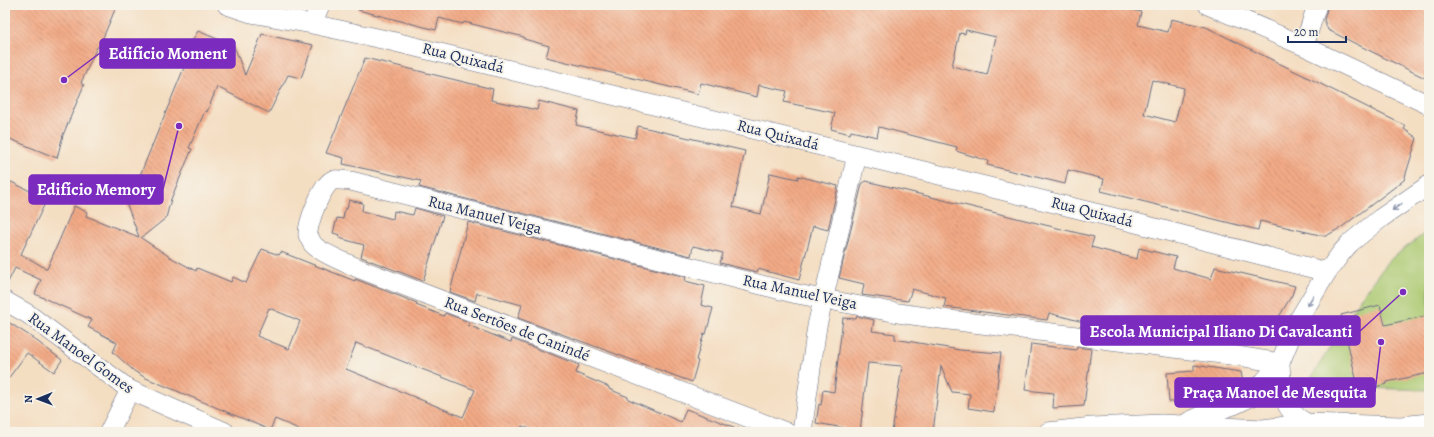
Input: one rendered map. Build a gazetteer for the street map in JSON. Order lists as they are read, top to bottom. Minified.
{"streets":{"street":["Rua Quixadá","Rua Manuel Veiga","Rua Sertões de Canindé","Rua Manoel Gomes"]},"crossings":[["Rua Manuel Veiga","Rua Sertões de Canindé"]],"places":["Edifício Moment","Edifício Memory","Escola Municipal Iliano Di Cavalcanti","Praça Manoel de Mesquita"],"scale_bar":"20 m","north":"left"}
